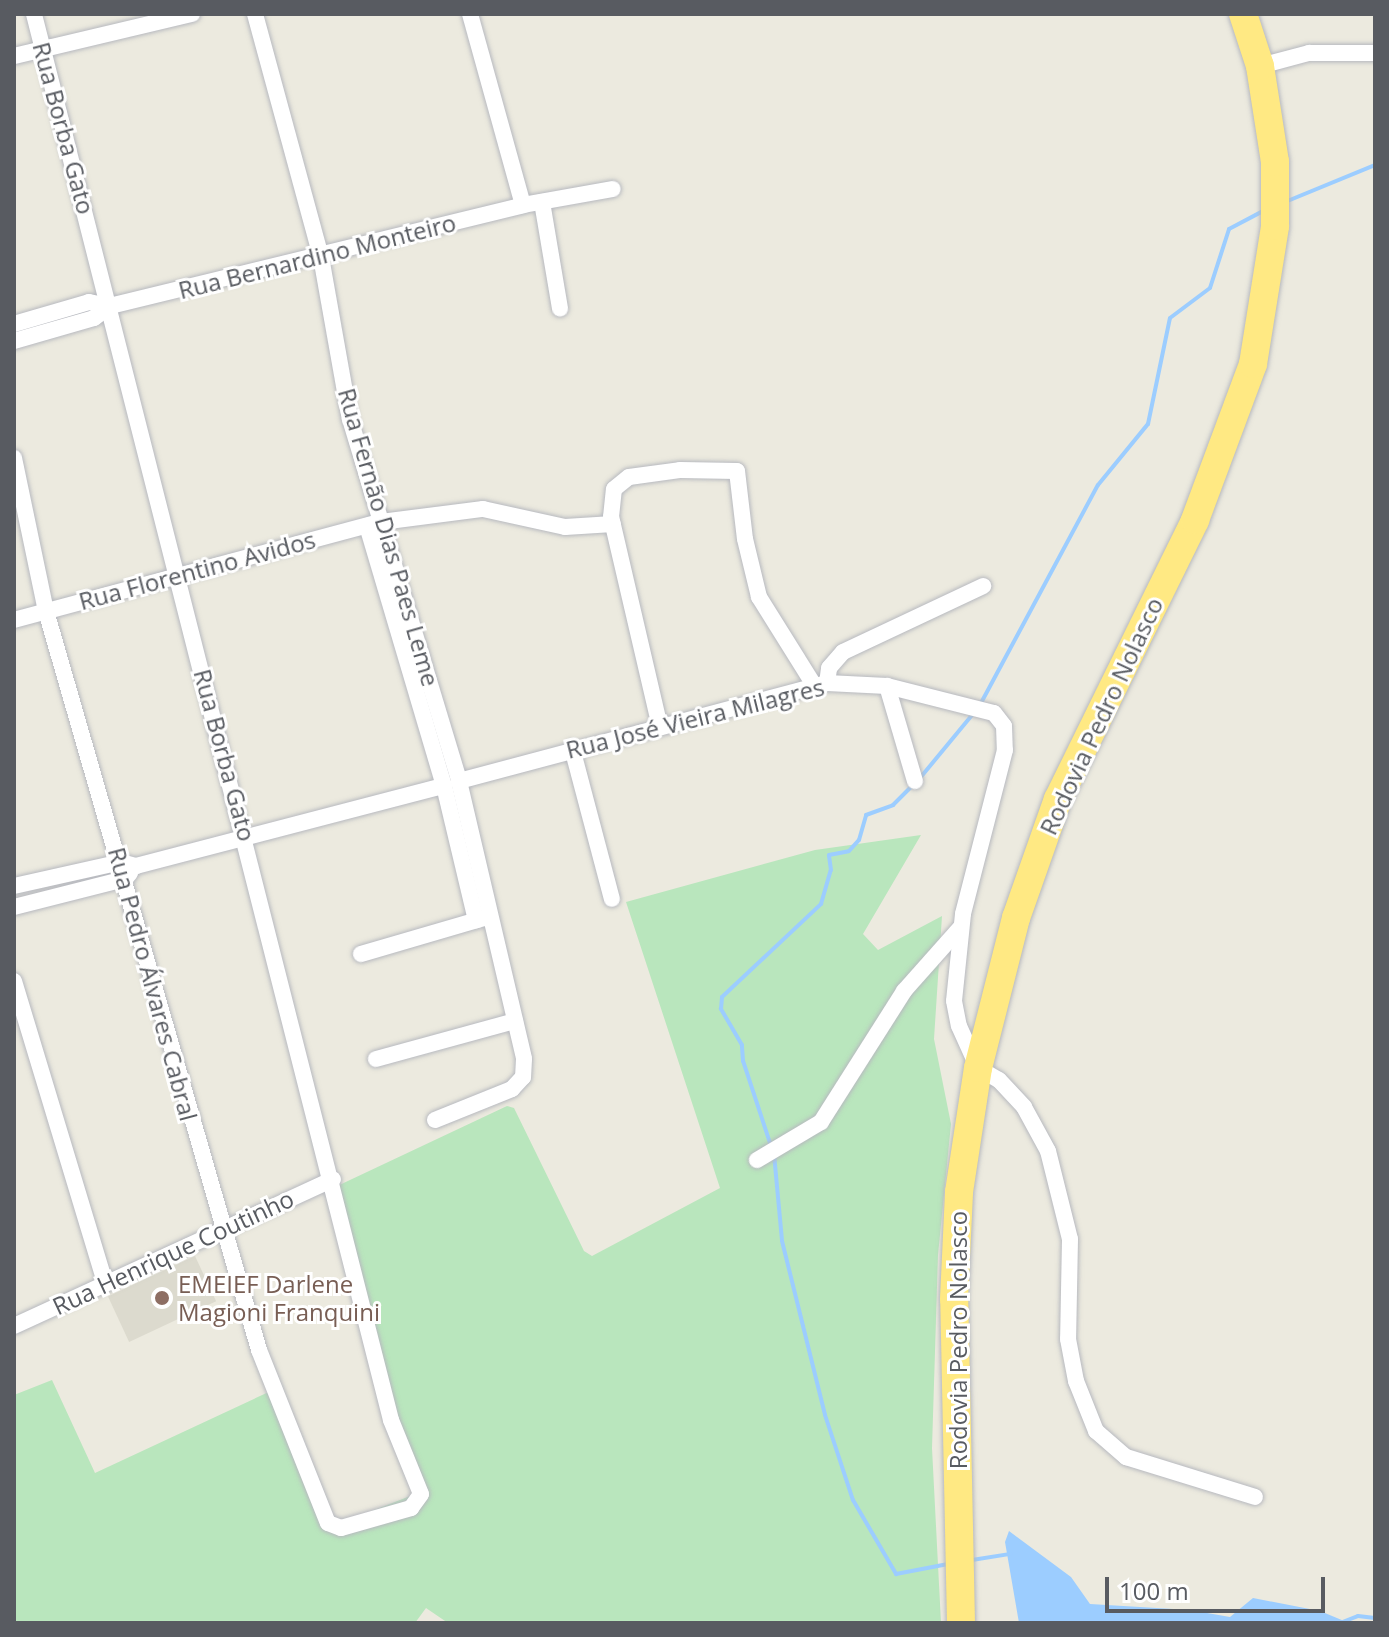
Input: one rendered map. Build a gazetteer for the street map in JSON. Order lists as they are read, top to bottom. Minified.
{"streets":{"highway":["Rodovia Pedro Nolasco"],"street":["Rua Borba Gato","Rua Bernardino Monteiro","Rua Fernão Dias Paes Leme","Rua Florentino Avidos","Rua José Vieira Milagres","Rua Pedro Álvares Cabral","Rua Henrique Coutinho"]},"crossings":[["Rua Borba Gato","Rua Bernardino Monteiro"],["Rua Borba Gato","Rua Florentino Avidos"],["Rua Borba Gato","Rua José Vieira Milagres"],["Rua Borba Gato","Rua Pedro Álvares Cabral"],["Rua Borba Gato","Rua Henrique Coutinho"],["Rua Bernardino Monteiro","Rua Fernão Dias Paes Leme"],["Rua Fernão Dias Paes Leme","Rua Florentino Avidos"],["Rua Fernão Dias Paes Leme","Rua José Vieira Milagres"],["Rua Florentino Avidos","Rua Pedro Álvares Cabral"],["Rodovia Pedro Nolasco","Rua José Vieira Milagres"],["Rua José Vieira Milagres","Rua Pedro Álvares Cabral"],["Rua Pedro Álvares Cabral","Rua Henrique Coutinho"]],"places":["EMEIEF Darlene Magioni Franquini"],"scale_bar":"100 m"}
